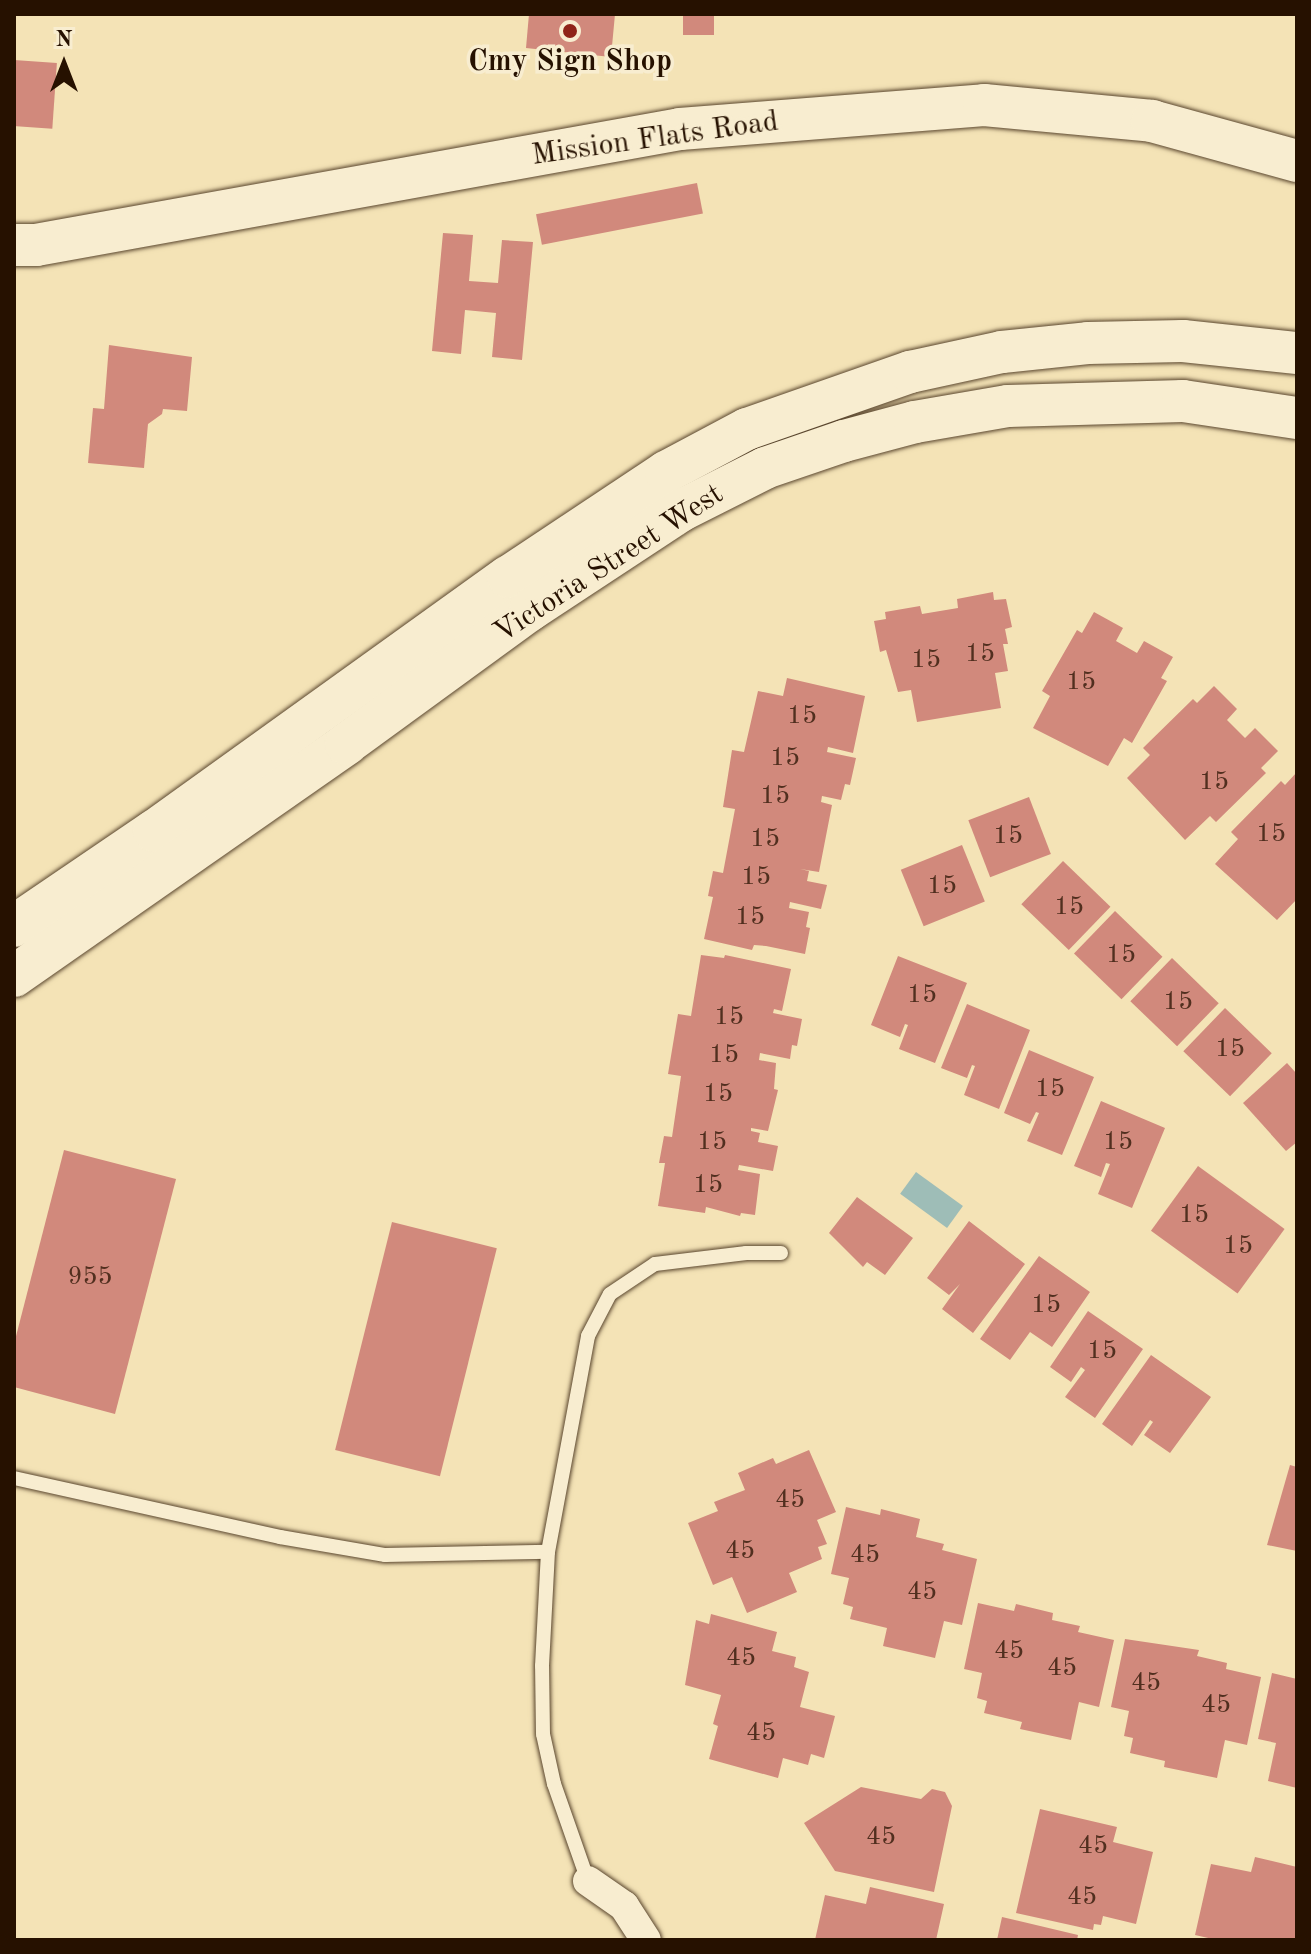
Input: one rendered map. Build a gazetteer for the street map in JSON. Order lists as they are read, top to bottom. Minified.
{"streets":{"main road":["Mission Flats Road","Victoria Street West"]},"places":["Cmy Sign Shop"],"house_numbers":["15","15","15","15","15","15","15","15","15","15","15","15","15","15","15","15","15","15","15","15","15","15","15","15","15","15","15","955","15","15","45","45","45","45","45","45","45","45","45","45","45","45","45"],"north":"top"}
